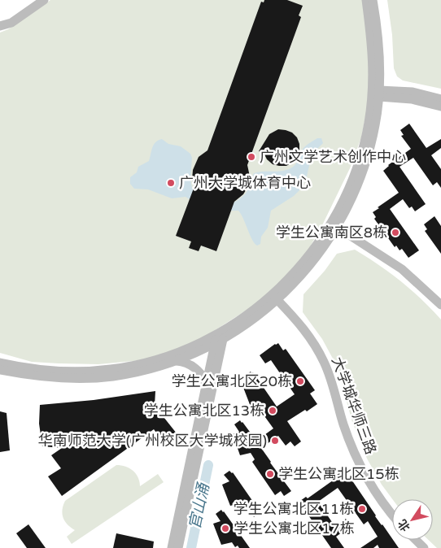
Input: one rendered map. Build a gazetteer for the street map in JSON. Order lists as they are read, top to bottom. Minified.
{"streets":{"main road":["大学城华师三路"]},"water":["官山涌"],"places":["广州文学艺术创作中心","广州大学城体育中心","学生公寓南区8栋","学生公寓北区20栋","学生公寓北区13栋","华南师范大学(广州校区大学城校园)","学生公寓北区15栋","学生公寓北区11栋","学生公寓北区17栋"],"north":"bottom left"}
